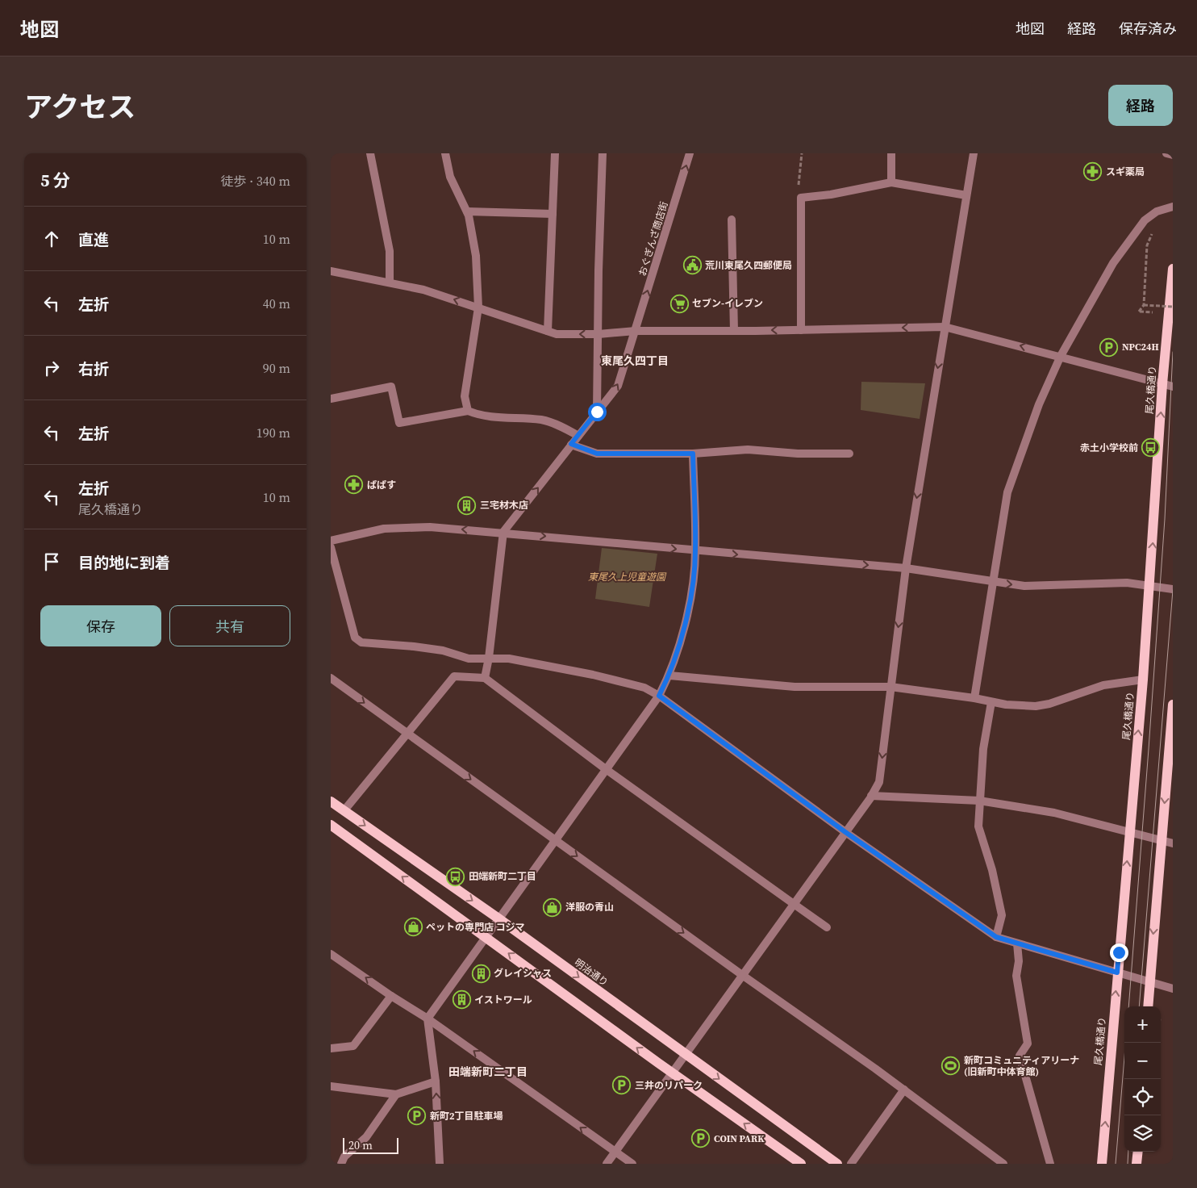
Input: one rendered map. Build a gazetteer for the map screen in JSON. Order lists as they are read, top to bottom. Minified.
{"streets":{"main road":["尾久橋通り","明治通り"],"street":["おぐぎんざ商店街"]},"districts":["東尾久四丁目","田端新町二丁目"],"parks":["東尾久上児童遊園"],"places":{"pharmacy":["スギ薬局","ぱぱす"],"public building":["荒川東尾久四郵便局"],"supermarket":["セブン-イレブン"],"parking":["NPC24H","三井のリパーク","新町2丁目駐車場","COIN PARK"],"bus stop":["赤土小学校前","田端新町二丁目"],"building":["三宅材木店","グレイシャス","イストワール"],"shop":["洋服の青山","ペットの専門店 コジマ"],"sports":["新町コミュニティアリーナ (旧新町中体育館)"]},"scale_bar":"20 m","page":{"header":"地図","nav":["地図","経路","保存済み"],"title":"アクセス","buttons":["経路",["保存","共有"]],"heading":["5 分","徒歩 · 340 m"],"list":[["直進","10 m"],["左折","40 m"],["右折","90 m"],["左折","190 m"],["左折","尾久橋通り","10 m"],"目的地に到着"],"map_buttons":["+","−"],"scale":"20 m"}}
